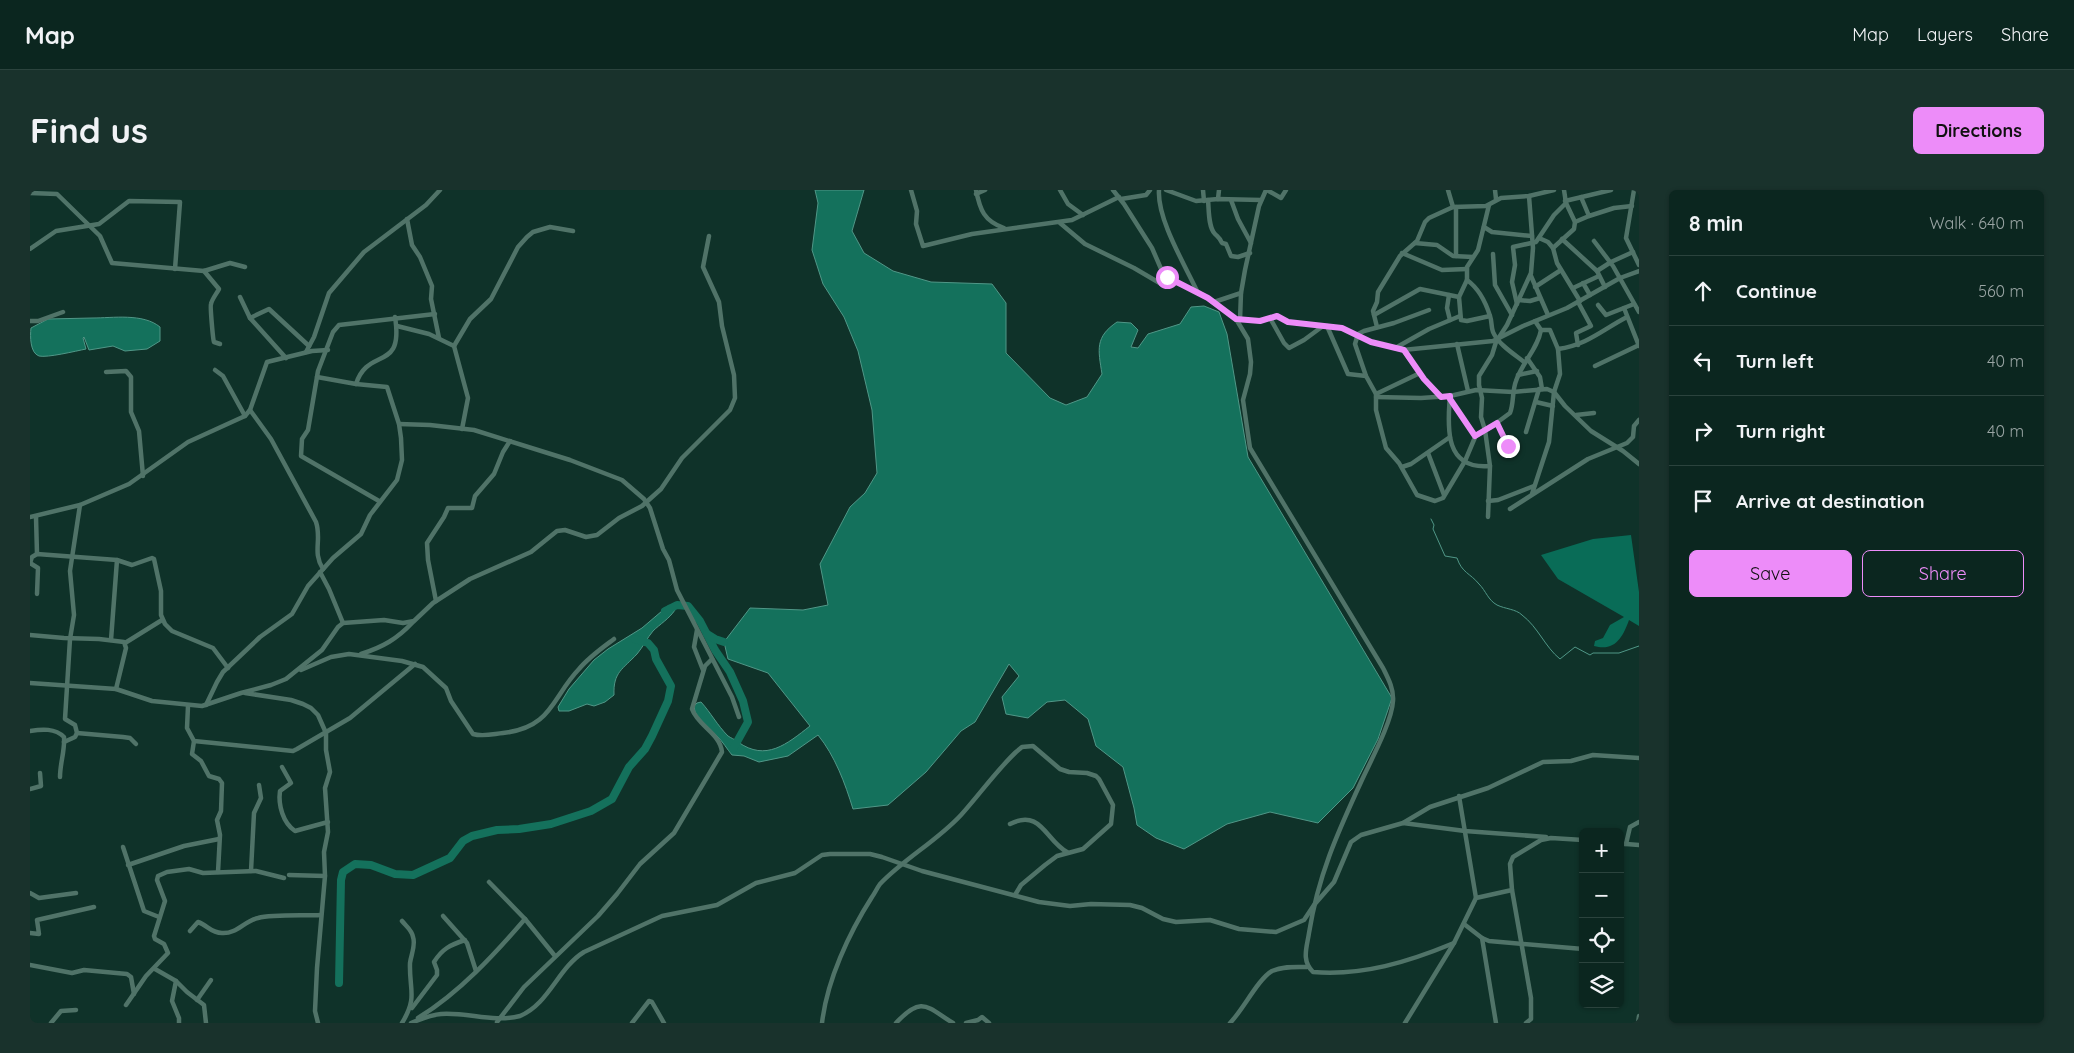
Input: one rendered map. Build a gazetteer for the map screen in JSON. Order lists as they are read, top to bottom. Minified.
{"page":{"header":"Map","nav":["Map","Layers","Share"],"buttons":["Directions",["Save","Share"]],"title":"Find us","heading":["8 min","Walk · 640 m"],"list":[["Continue","560 m"],["Turn left","40 m"],["Turn right","40 m"],"Arrive at destination"],"map_buttons":["+","−"]}}
